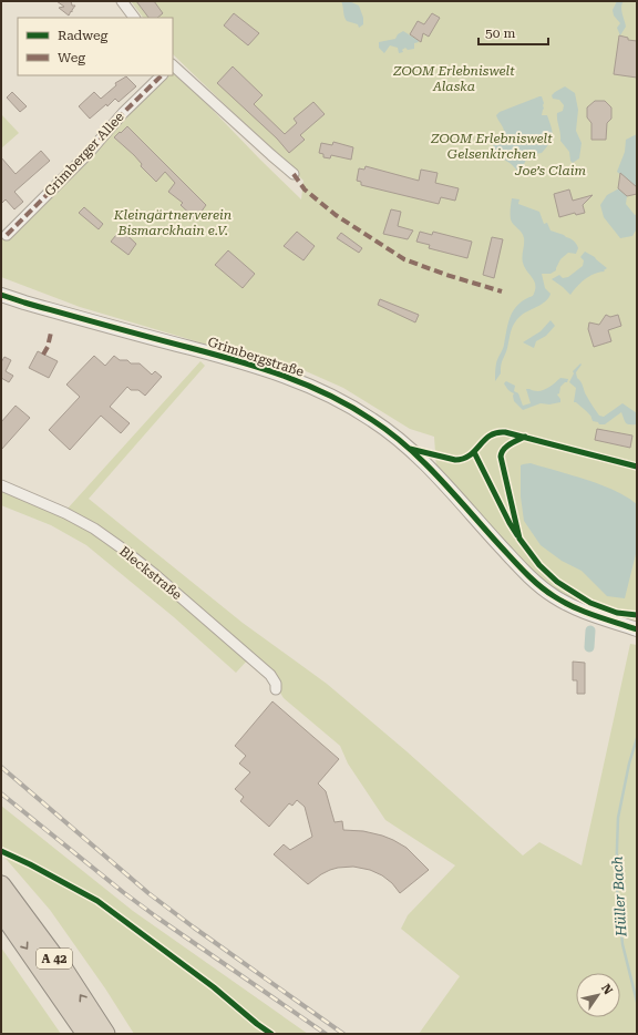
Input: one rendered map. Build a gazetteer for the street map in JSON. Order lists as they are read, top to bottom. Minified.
{"streets":{"highway":["A 42"],"street":["Grimberger Allee","Grimbergstraße","Bleckstraße"]},"water":["Hüller Bach"],"parks":["ZOOM Erlebniswelt Alaska","ZOOM Erlebniswelt Gelsenkirchen","Joe’s Claim","Kleingärtnerverein Bismarckhain e.V."],"legend":["Radweg","Weg"],"scale_bar":"50 m","north":"top right"}
